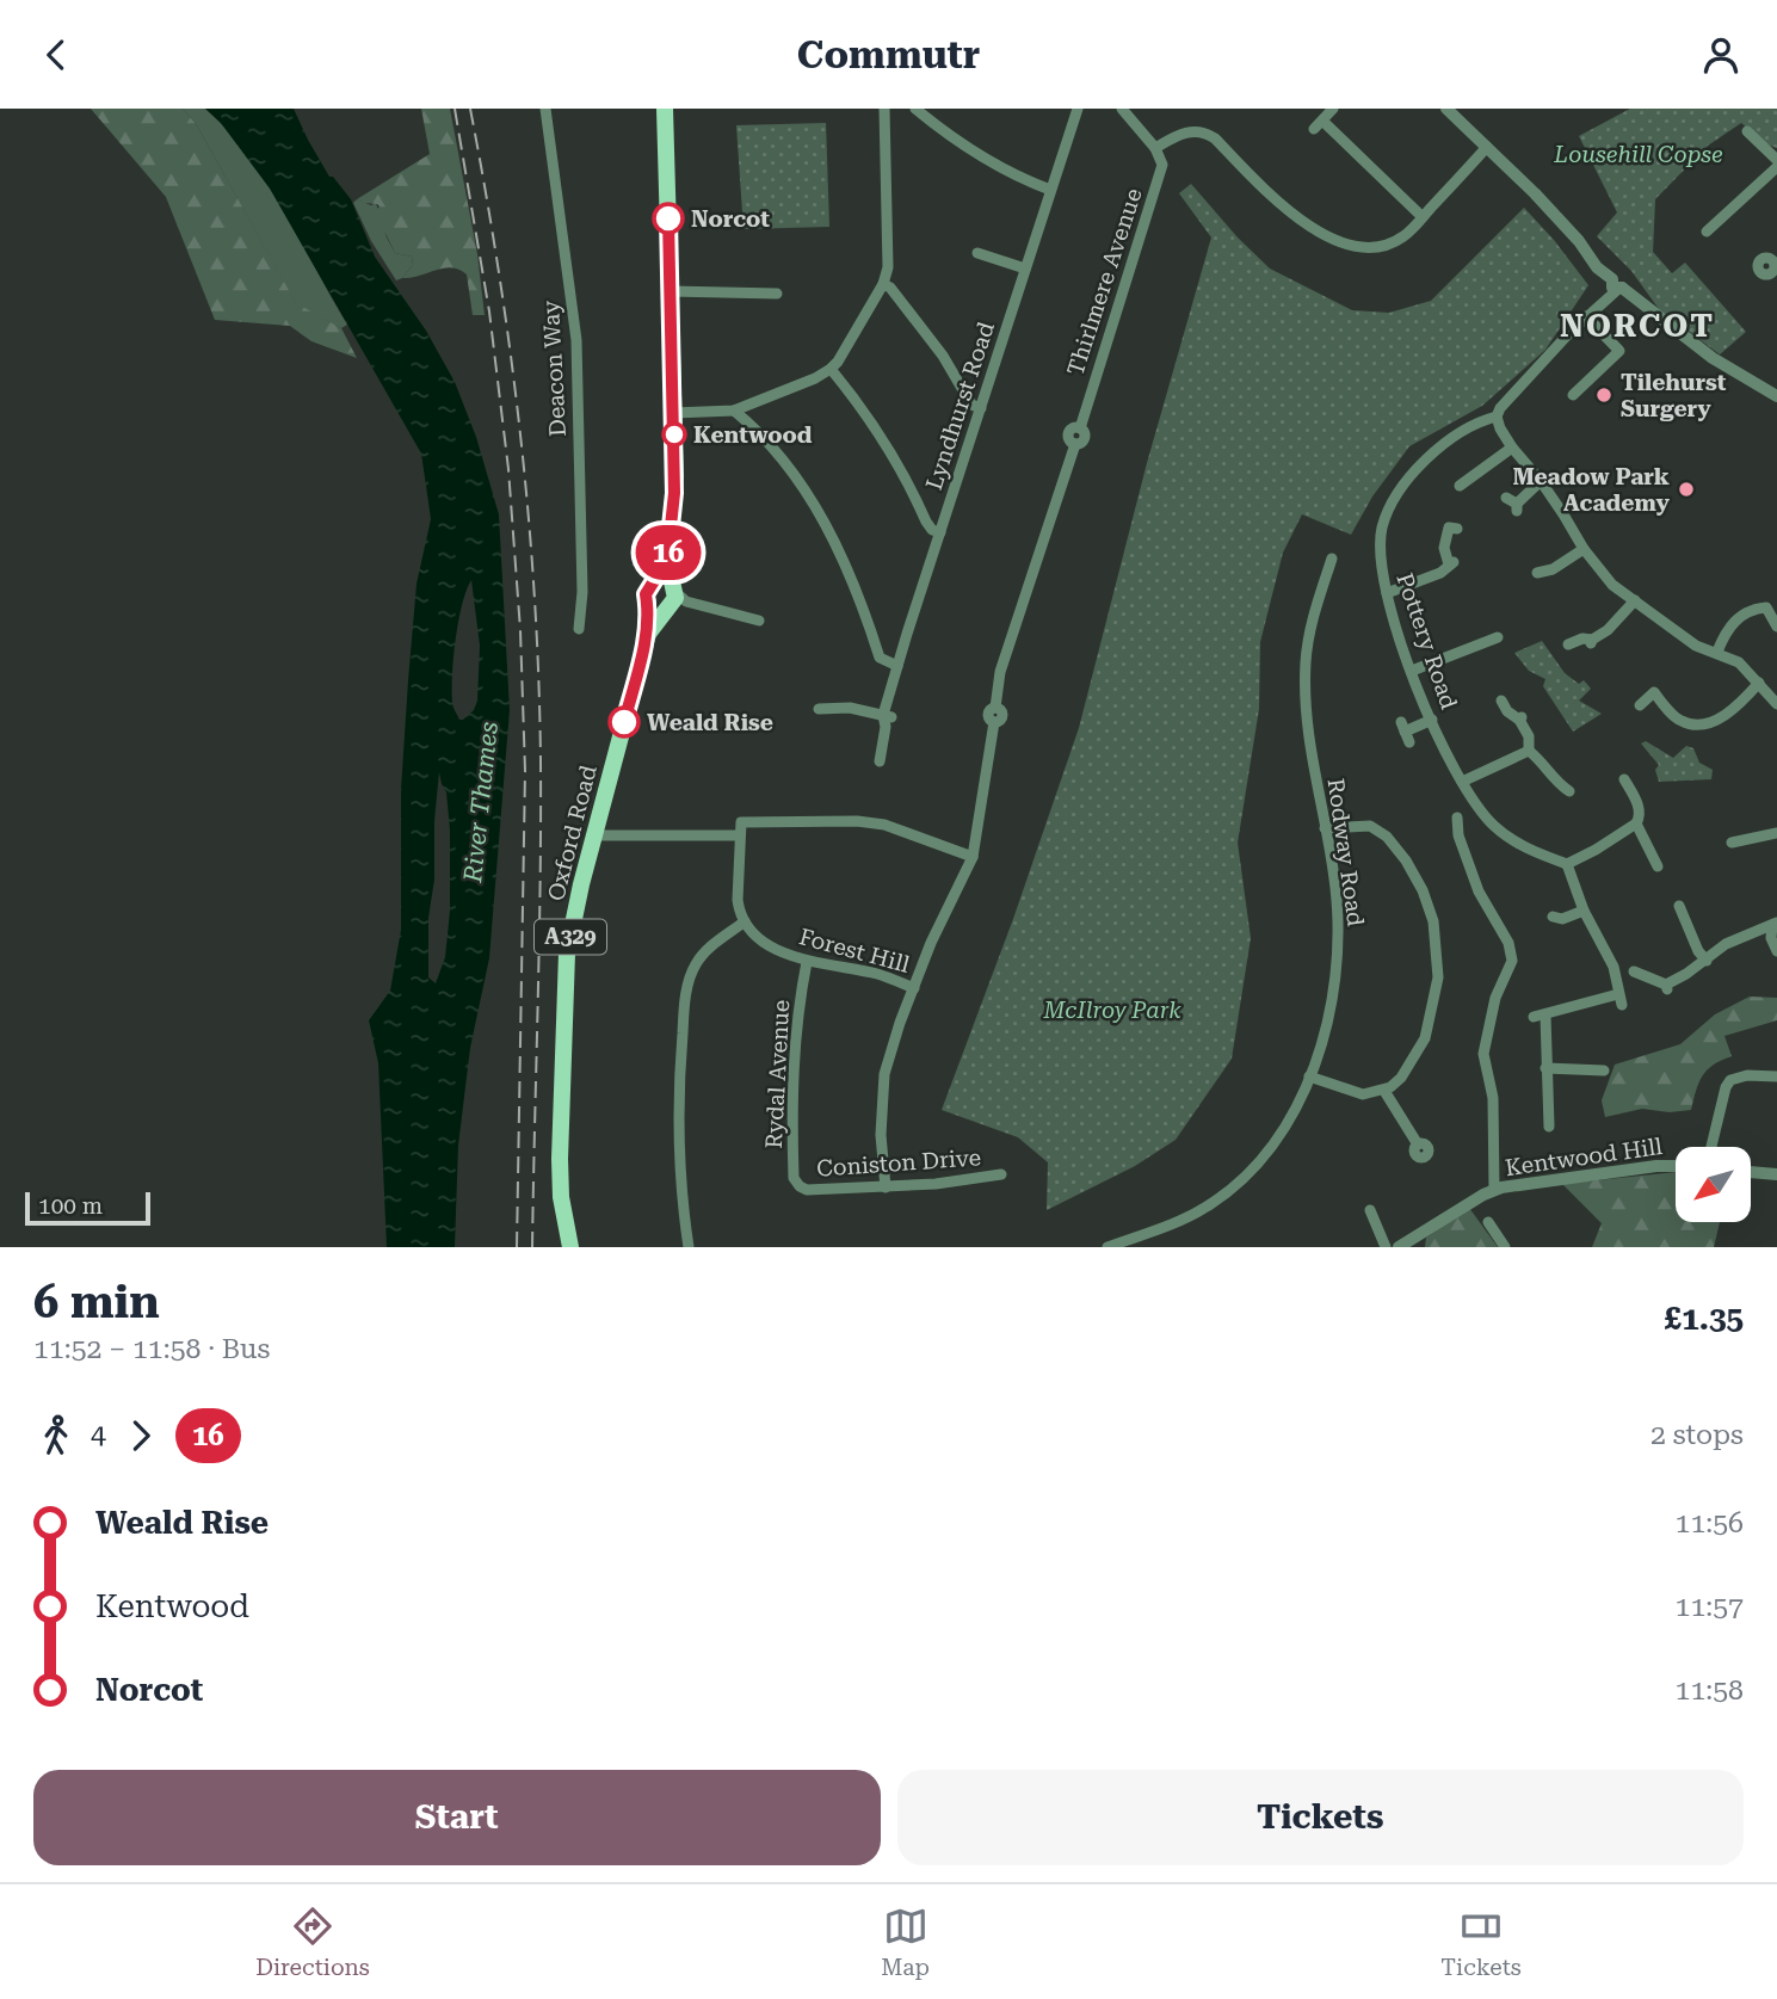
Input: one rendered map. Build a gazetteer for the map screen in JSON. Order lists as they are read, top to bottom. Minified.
{"streets":{"main road":["Oxford Road","A329"],"street":["Thirlmere Avenue","Deacon Way","Lyndhurst Road","Pottery Road","Rodway Road","Forest Hill","Rydal Avenue","Kentwood Hill","Coniston Drive"]},"crossings":[["Thirlmere Avenue","Forest Hill"],["Thirlmere Avenue","Coniston Drive"],["Forest Hill","Rydal Avenue"],["Rydal Avenue","Coniston Drive"]],"districts":["NORCOT"],"water":["River Thames"],"parks":["Lousehill Copse","McIlroy Park"],"places":["Norcot","Tilehurst Surgery","Kentwood","Meadow Park Academy","Weald Rise"],"lines":["bus line 16"],"scale_bar":"100 m","north":"bottom left","page":{"header":"Commutr","on_map":"16","scale":"100 m","heading":["6 min","11:52 – 11:58 · Bus","£1.35"],"legs":["4","16","2 stops"],"list":[{"name":"Weald Rise","value":"11:56"},{"name":"Kentwood","value":"11:57"},{"name":"Norcot","value":"11:58"}],"buttons":["Start","Tickets"],"tabs":["Directions","Map","Tickets"]}}
